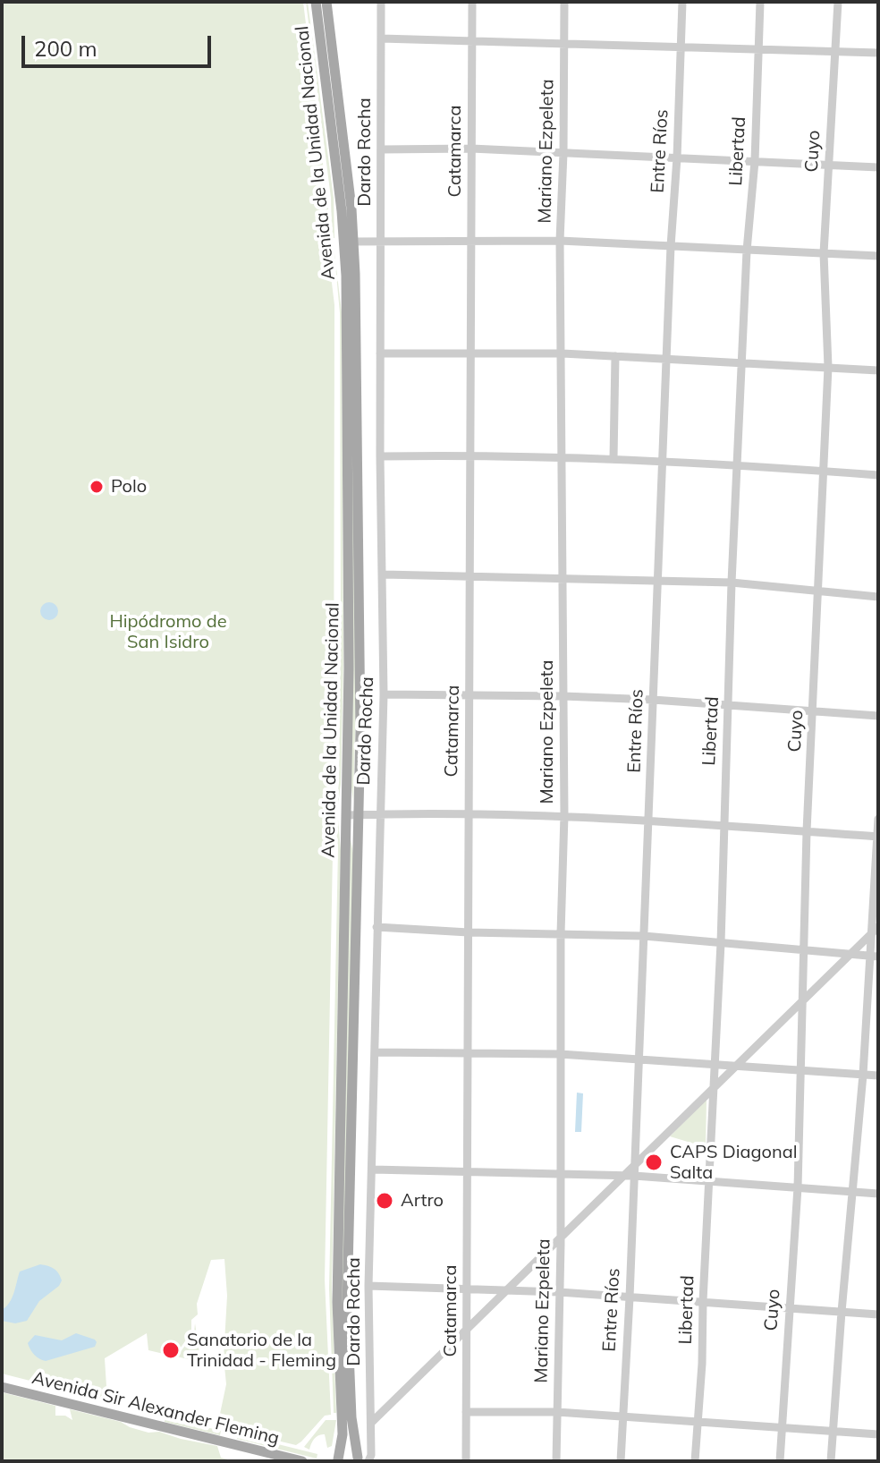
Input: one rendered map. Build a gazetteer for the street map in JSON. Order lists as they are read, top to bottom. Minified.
{"streets":{"main road":["Avenida de la Unidad Nacional","Avenida Sir Alexander Fleming"],"street":["Catamarca","Mariano Ezpeleta","Entre Ríos","Libertad","Cuyo","Dardo Rocha"]},"crossings":[["Dardo Rocha","Avenida de la Unidad Nacional"]],"parks":["Hipódromo de San Isidro"],"places":["Polo","CAPS Diagonal Salta","Artro","Sanatorio de la Trinidad - Fleming"],"scale_bar":"200 m"}
